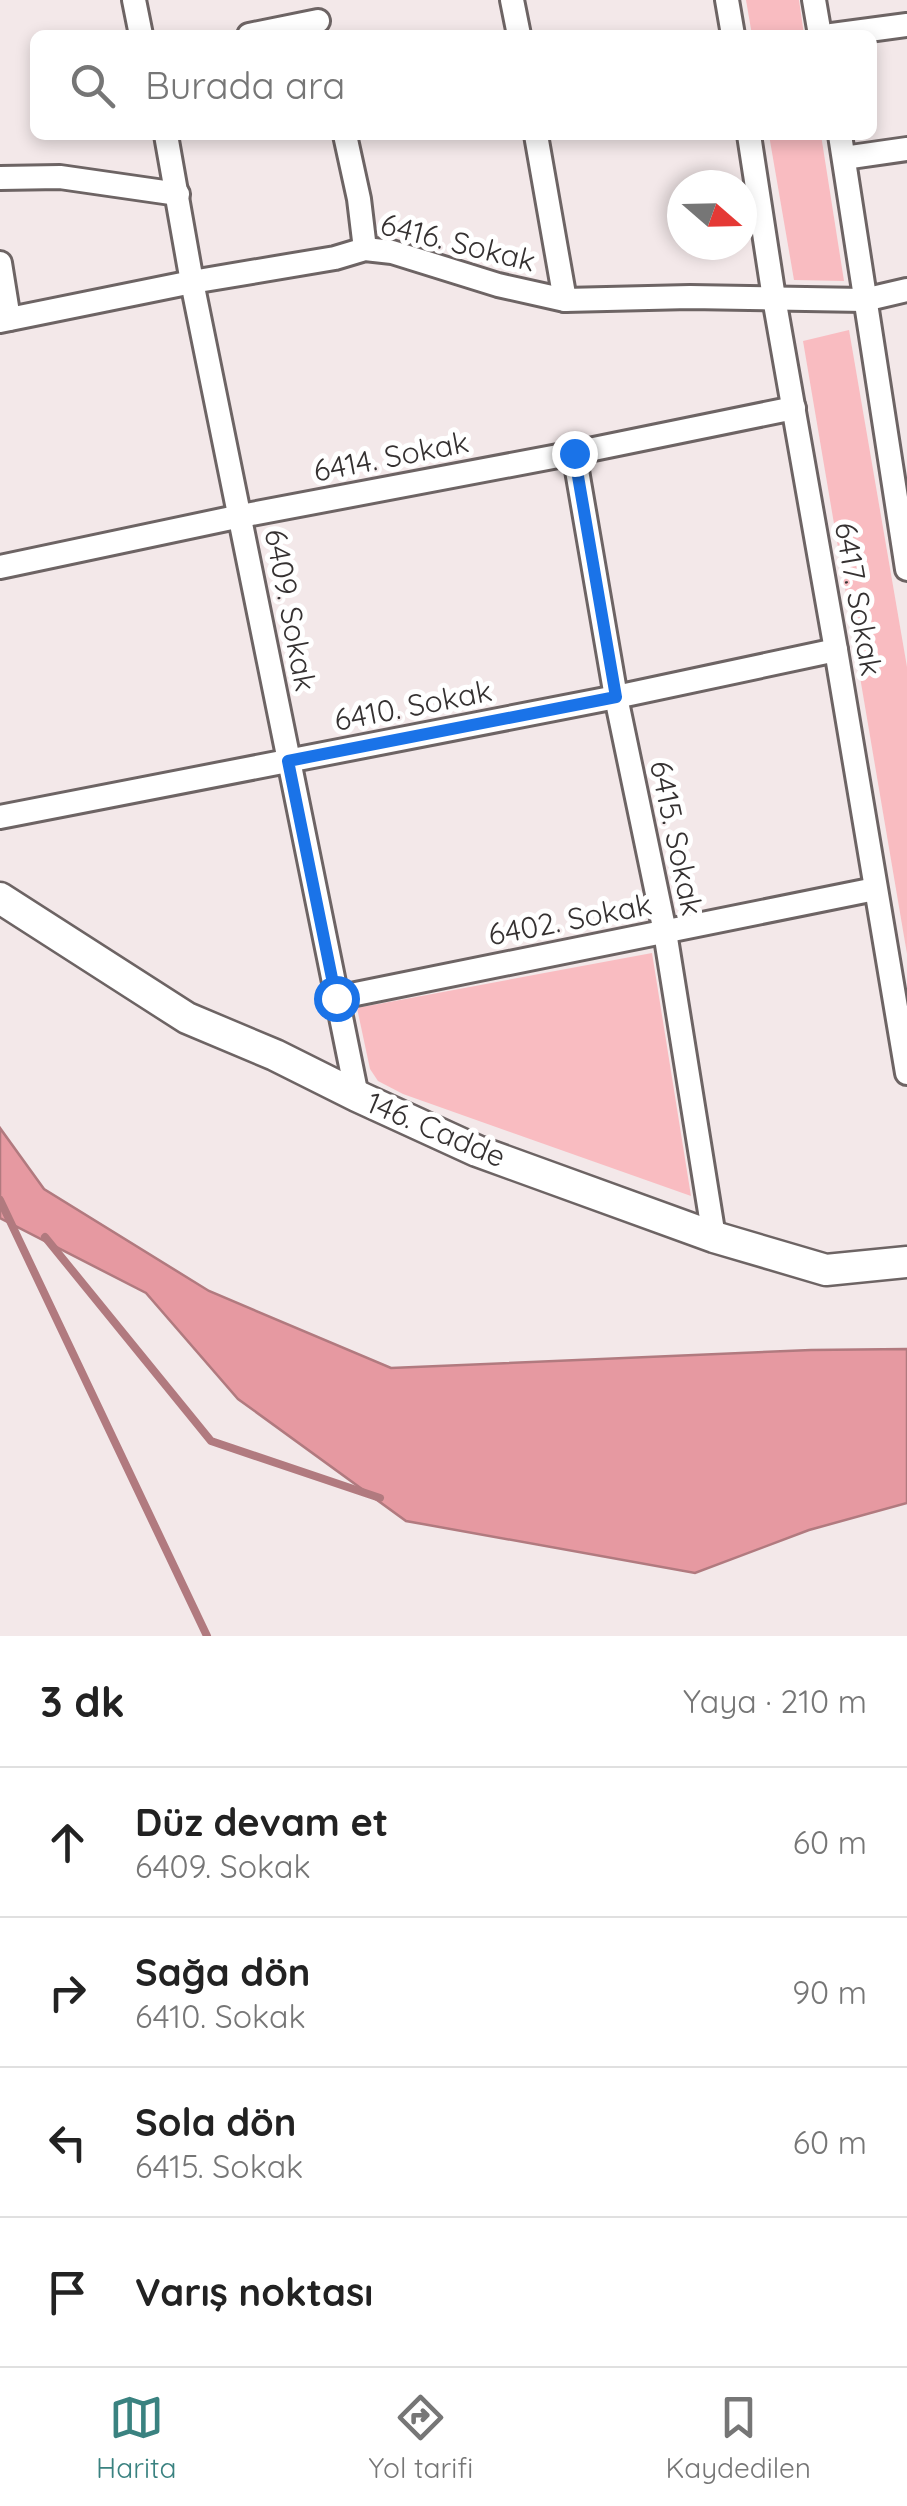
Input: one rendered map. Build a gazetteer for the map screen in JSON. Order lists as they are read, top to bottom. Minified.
{"streets":{"street":["6416. Sokak","6414. Sokak","6417. Sokak","6409. Sokak","6410. Sokak","6415. Sokak","6402. Sokak","146. Cadde"]},"crossings":[["6416. Sokak","6417. Sokak"],["6416. Sokak","6409. Sokak"],["6414. Sokak","6417. Sokak"],["6414. Sokak","6409. Sokak"],["6414. Sokak","6415. Sokak"],["6417. Sokak","6410. Sokak"],["6417. Sokak","6402. Sokak"],["6409. Sokak","6410. Sokak"],["6409. Sokak","6402. Sokak"],["6409. Sokak","146. Cadde"],["6410. Sokak","6415. Sokak"],["6415. Sokak","6402. Sokak"],["6415. Sokak","146. Cadde"]],"north":"right","page":{"search":"Burada ara","heading":["3 dk","Yaya · 210 m"],"list":[["Düz devam et","6409. Sokak","60 m"],["Sağa dön","6410. Sokak","90 m"],["Sola dön","6415. Sokak","60 m"],"Varış noktası"],"nav":["Harita","Yol tarifi","Kaydedilen"]}}
